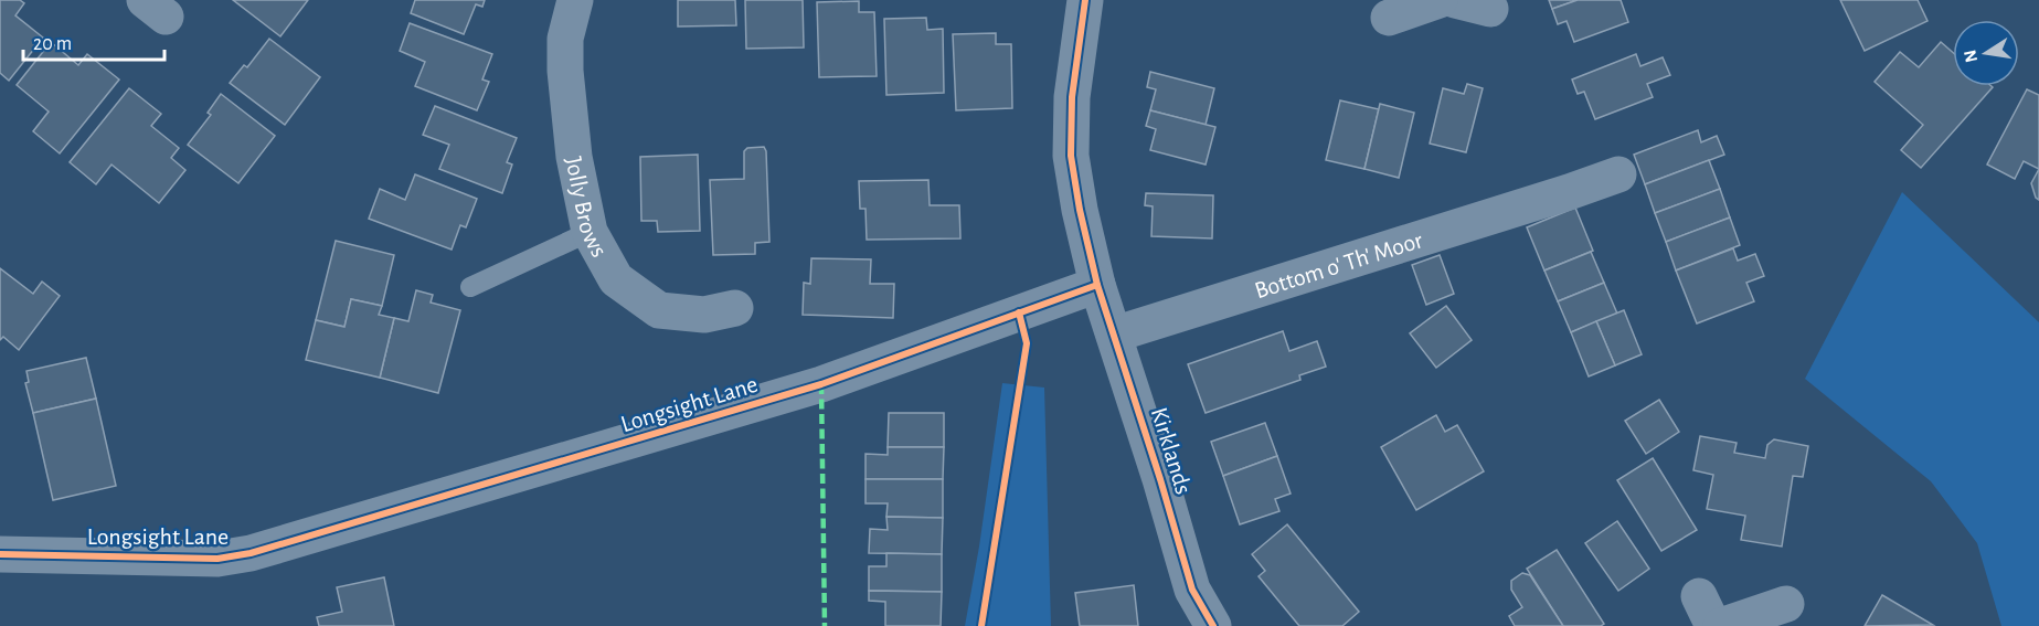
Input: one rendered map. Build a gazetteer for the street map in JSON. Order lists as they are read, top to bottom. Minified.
{"streets":{"street":["Jolly Brows","Bottom o' Th' Moor","Longsight Lane","Kirklands"]},"crossings":[["Bottom o' Th' Moor","Kirklands"],["Longsight Lane","Kirklands"]],"scale_bar":"20 m","north":"left"}
